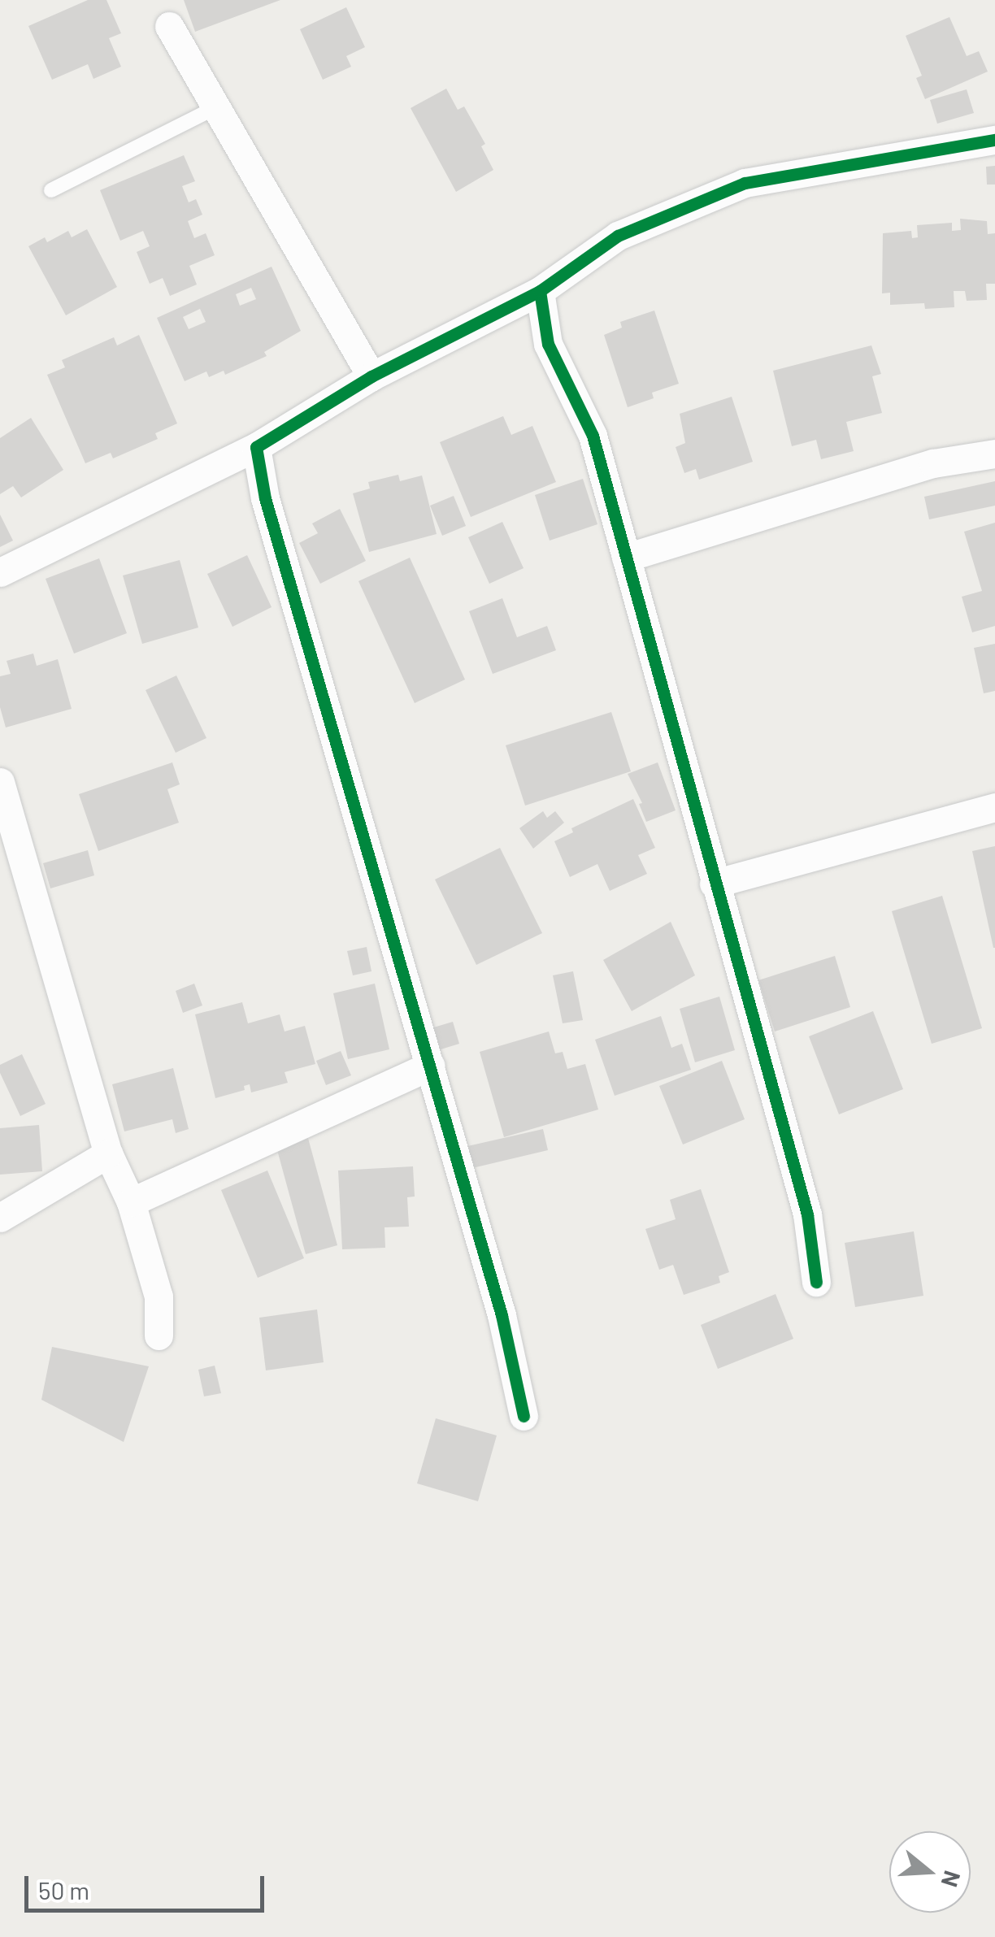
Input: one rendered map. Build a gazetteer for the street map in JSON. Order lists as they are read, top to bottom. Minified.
{"scale_bar":"50 m","north":"right"}
